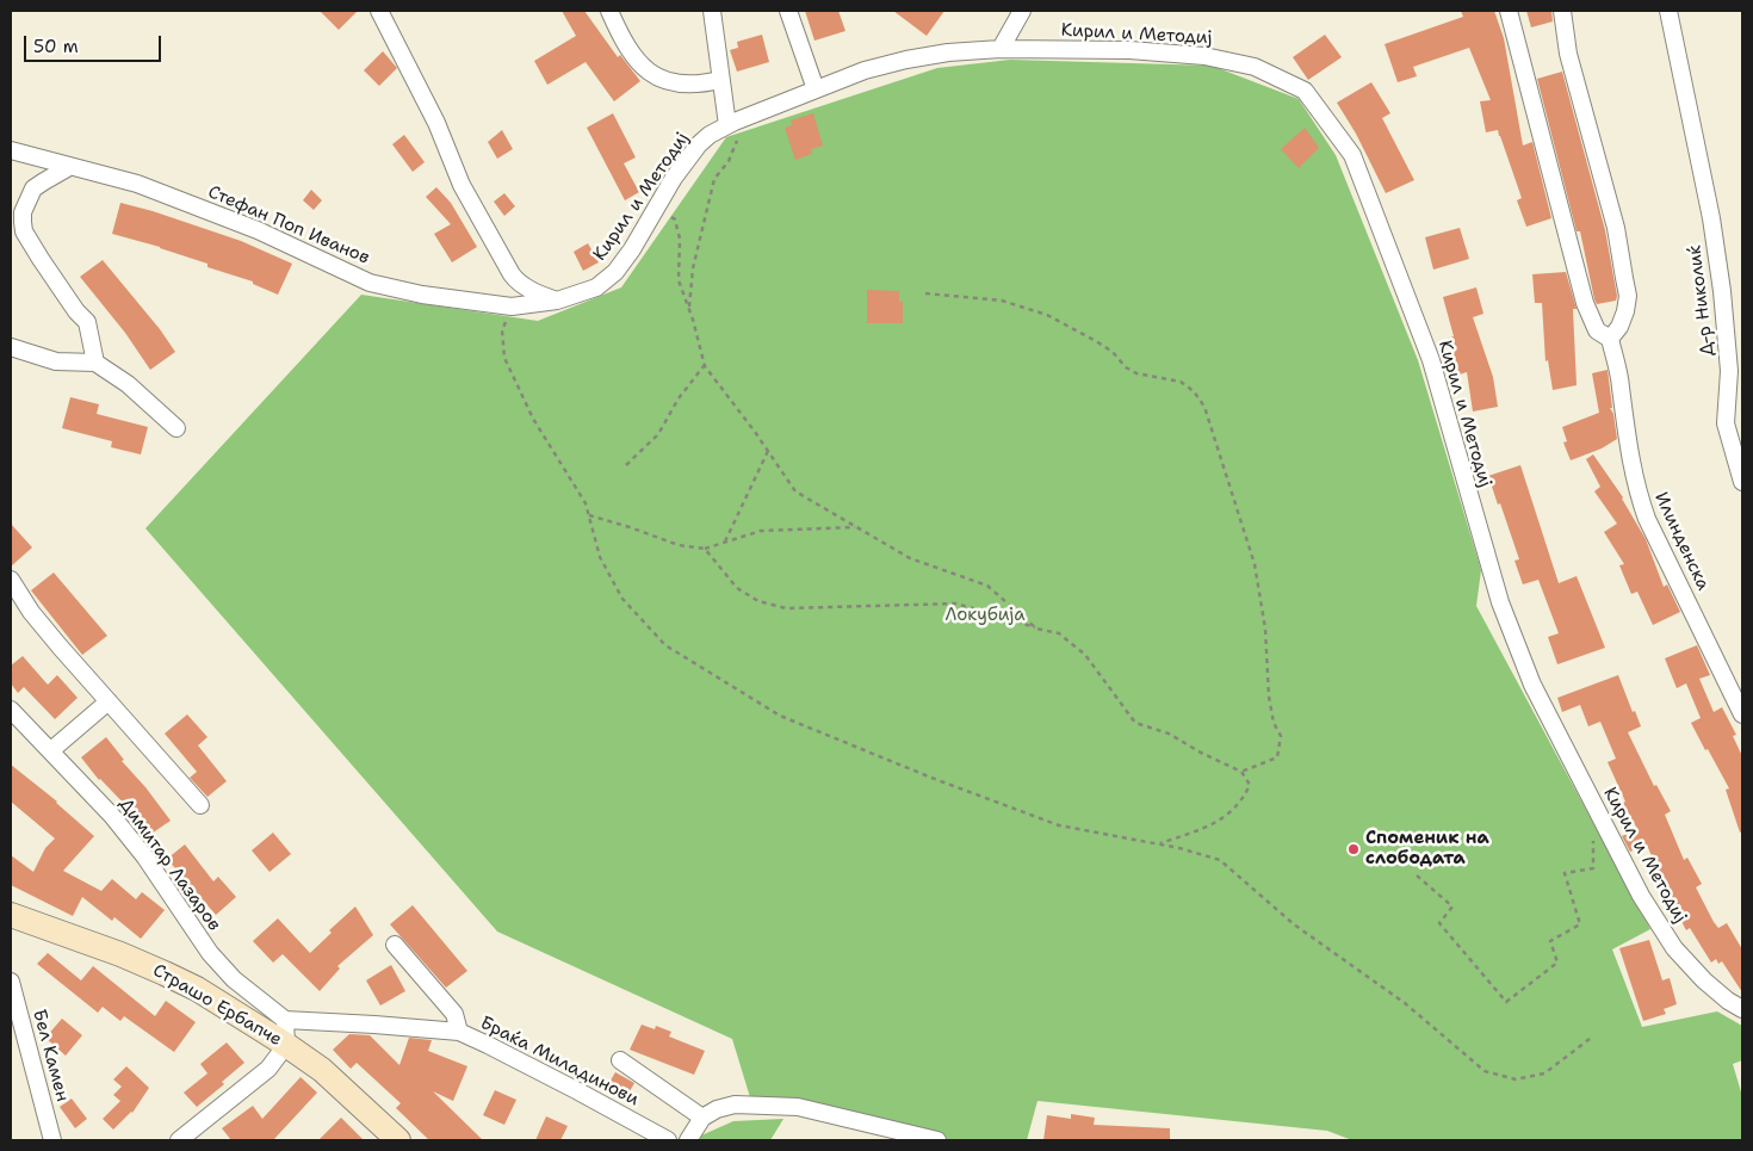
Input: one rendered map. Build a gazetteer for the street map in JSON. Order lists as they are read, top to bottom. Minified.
{"streets":{"main road":["Страшо Ербапче"],"street":["Кирил и Методиј","Стефан Поп Иванов","Д-р Николиќ","Илинденска","Димитар Лазаров","Бел Камен","Браќа Миладинови"]},"crossings":[["Кирил и Методиј","Стефан Поп Иванов"],["Димитар Лазаров","Браќа Миладинови"]],"parks":["Локубија"],"places":["Споменик на слободата"],"scale_bar":"50 m"}
